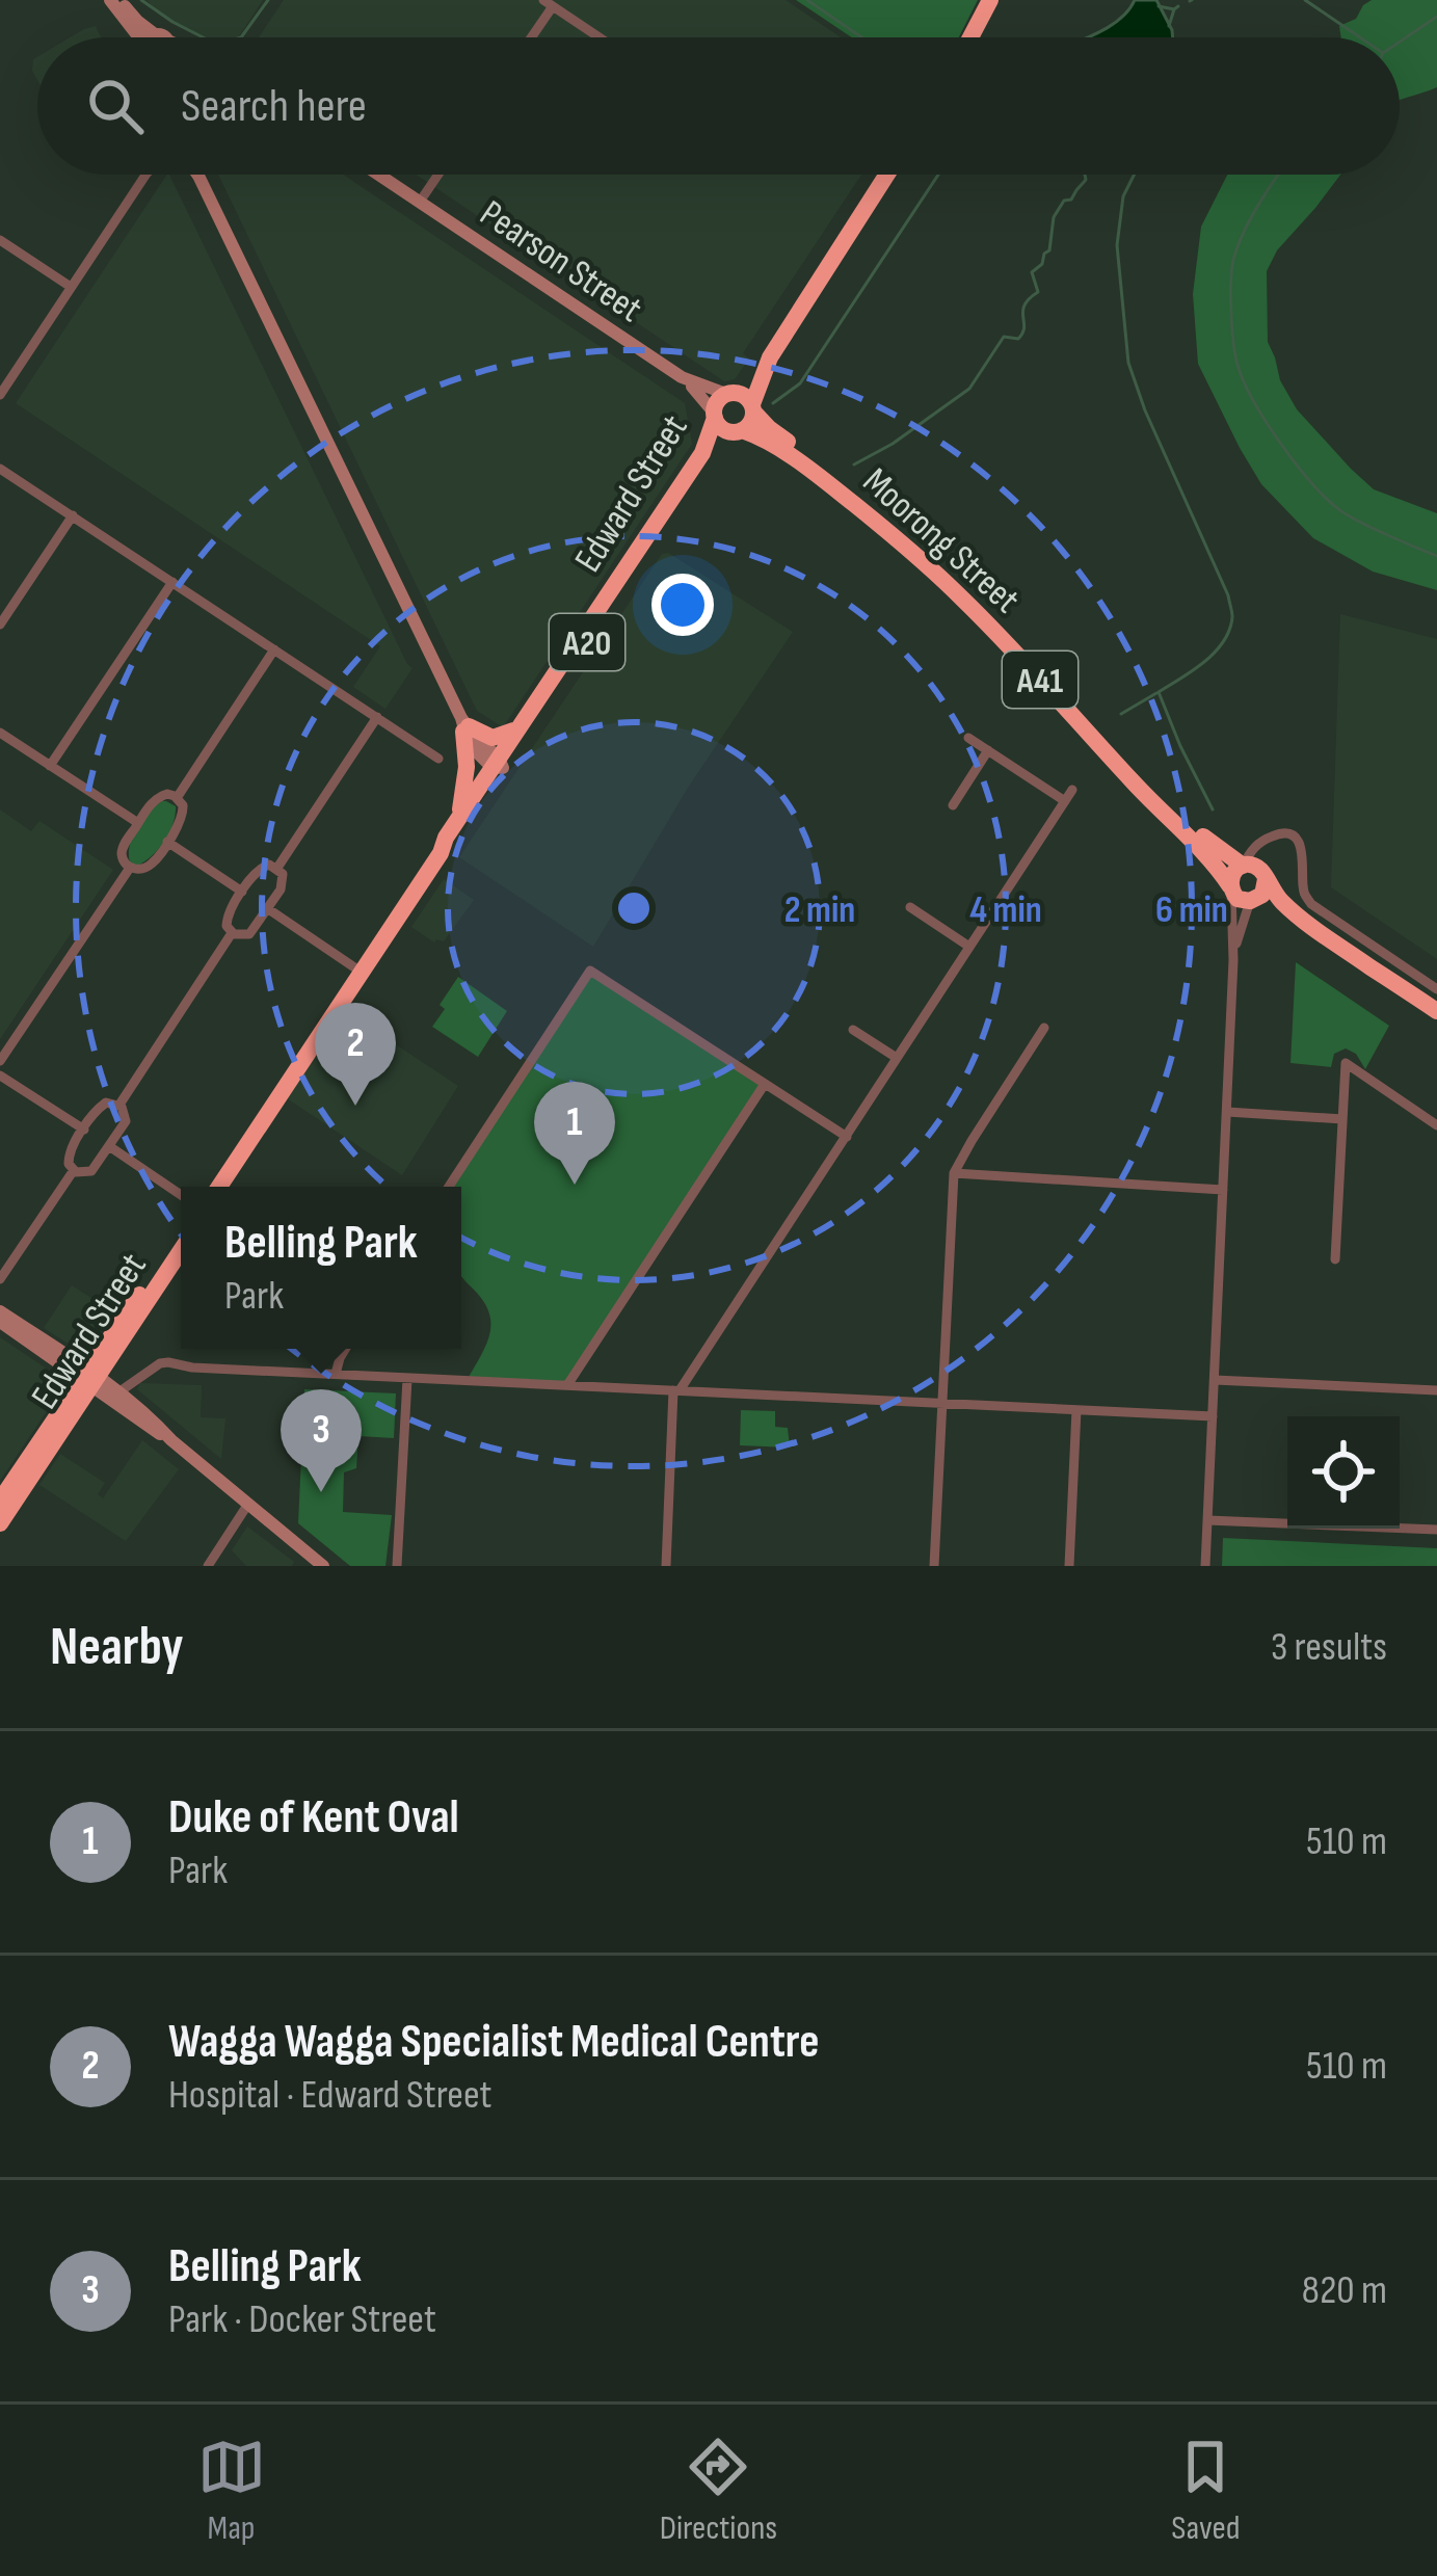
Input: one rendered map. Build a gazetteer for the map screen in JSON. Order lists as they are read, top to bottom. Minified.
{"streets":{"highway":["Edward Street","Moorong Street","A20","A41"],"main road":["Pearson Street"]},"crossings":[["Pearson Street","Edward Street"],["Pearson Street","Moorong Street"],["Pearson Street","A20"],["Pearson Street","A41"],["Edward Street","Moorong Street"],["Edward Street","A20"],["Edward Street","A41"],["Moorong Street","A20"],["Moorong Street","A41"],["A20","A41"]],"page":{"search":"Search here","pins":["2","1","3"],"popup":["Belling Park","Park"],"heading":["Nearby","3 results"],"list":[{"mark":"1","name":"Duke of Kent Oval","note":"Park","value":"510 m"},{"mark":"2","name":"Wagga Wagga Specialist Medical Centre","note":"Hospital · Edward Street","value":"510 m"},{"mark":"3","name":"Belling Park","note":"Park · Docker Street","value":"820 m"}],"nav":["Map","Directions","Saved"]},"rings":["2 min","4 min","6 min"]}
